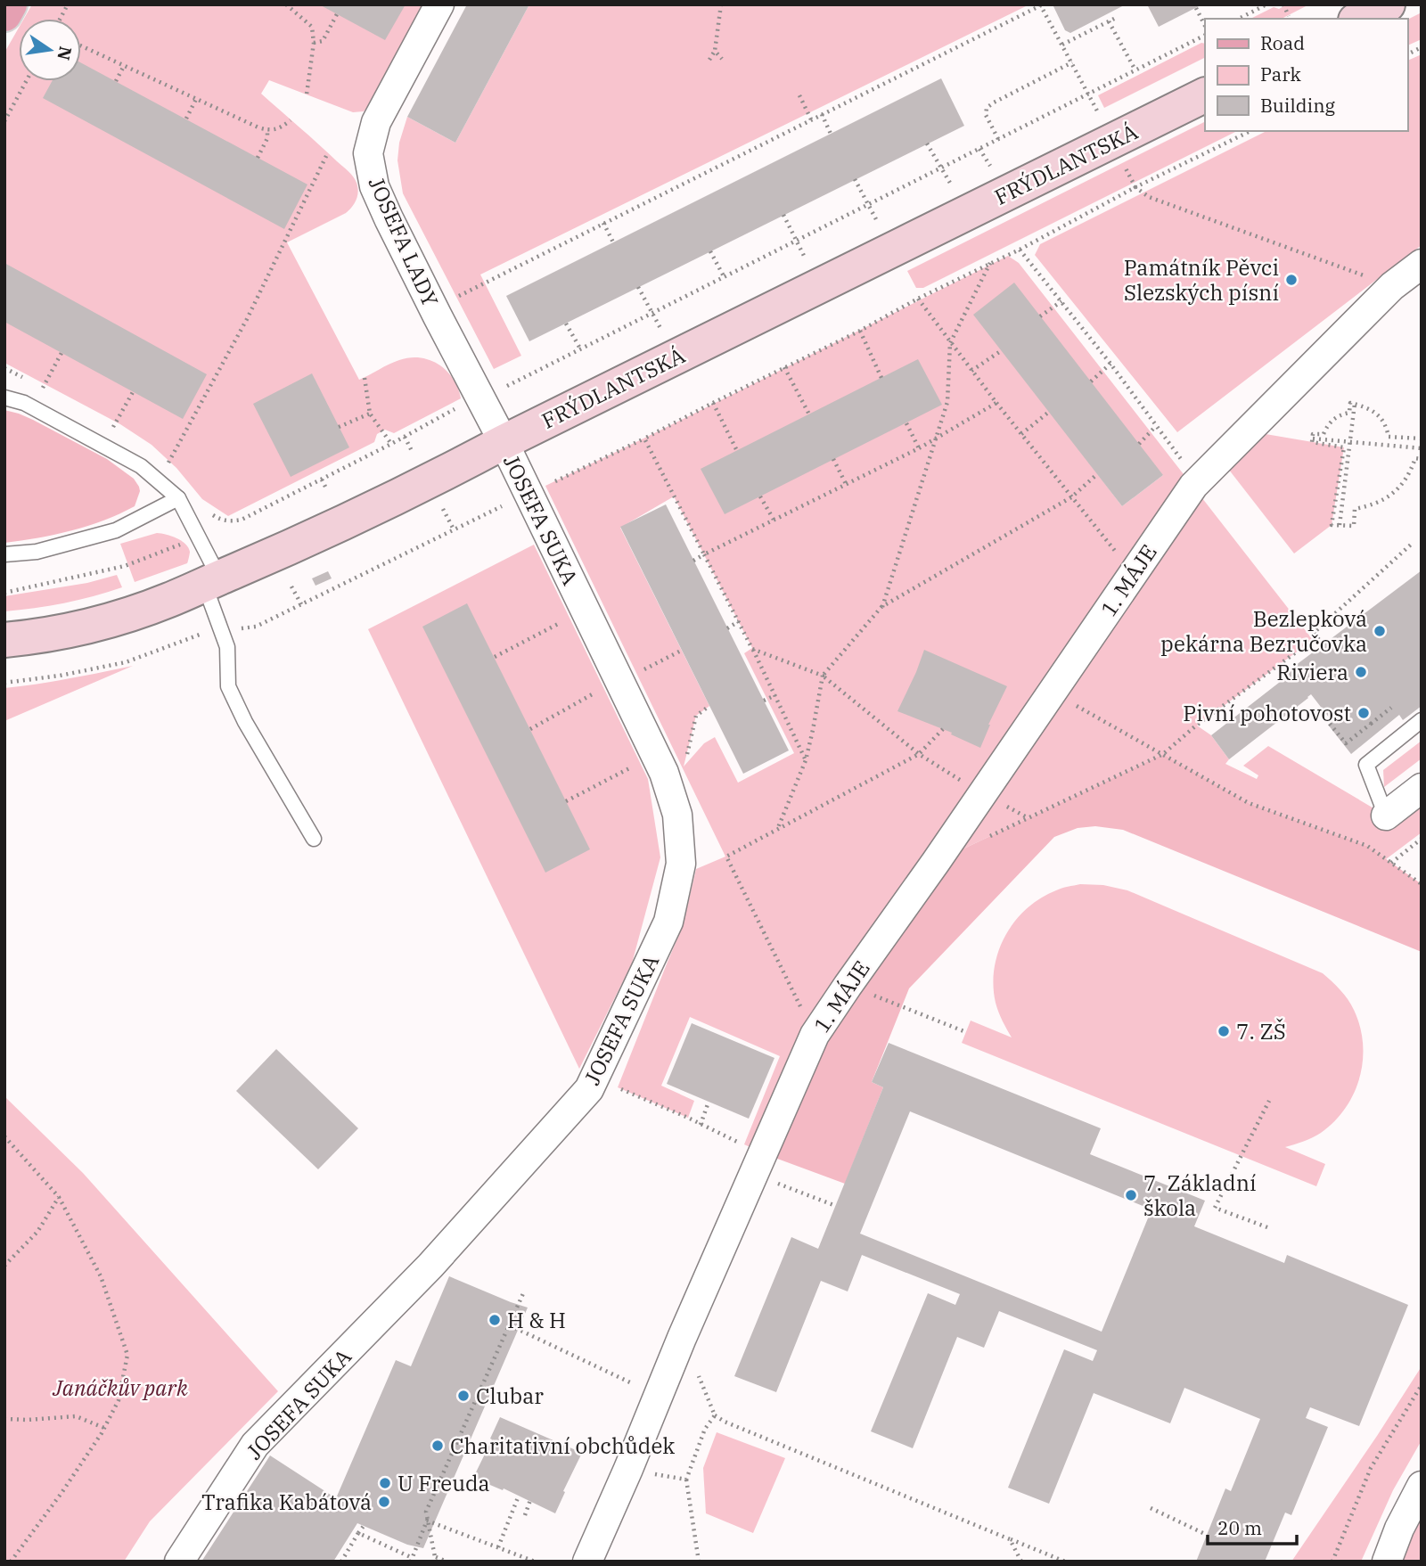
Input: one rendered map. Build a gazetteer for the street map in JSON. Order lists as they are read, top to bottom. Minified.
{"streets":{"street":["FRÝDLANTSKÁ","JOSEFA LADY","JOSEFA SUKA","1. MÁJE"]},"crossings":[["FRÝDLANTSKÁ","JOSEFA LADY"],["FRÝDLANTSKÁ","JOSEFA SUKA"],["JOSEFA LADY","JOSEFA SUKA"]],"parks":["Janáčkův park"],"places":["Památník Pěvci Slezských písní","Bezlepková pekárna Bezručovka","Riviera","Pivní pohotovost","7. ZŠ","7. Základní škola","H & H","Clubar","Charitativní obchůdek","U Freuda","Trafika Kabátová"],"legend":["Road","Park","Building"],"scale_bar":"20 m","north":"right"}
